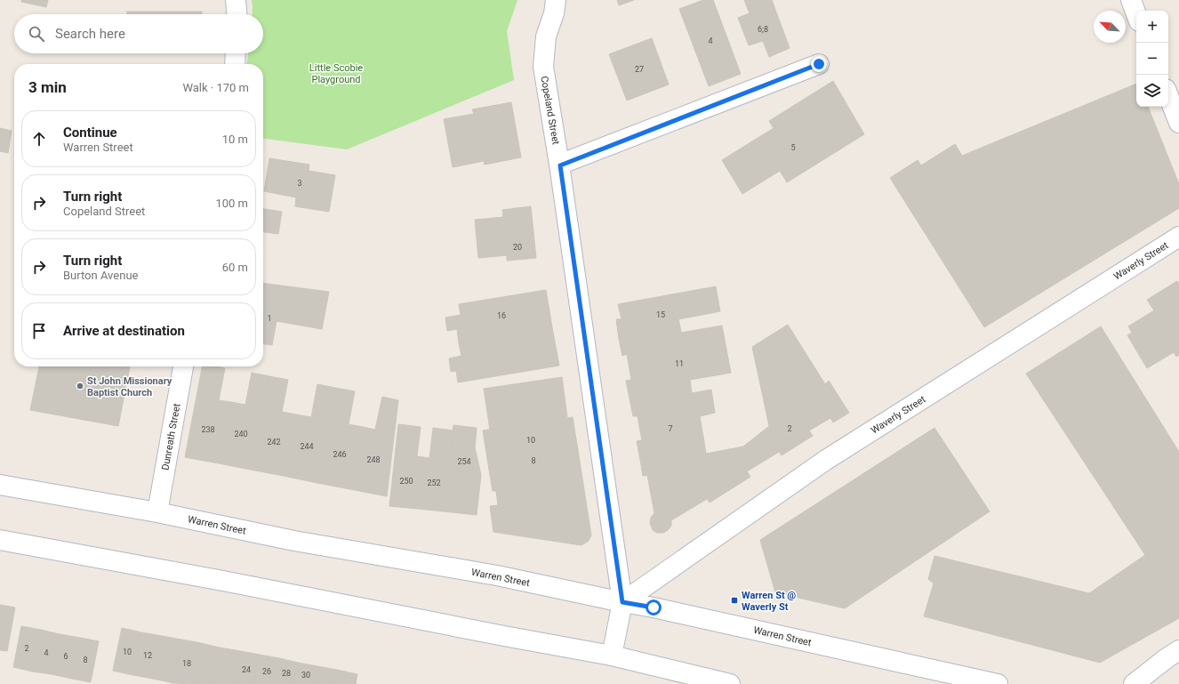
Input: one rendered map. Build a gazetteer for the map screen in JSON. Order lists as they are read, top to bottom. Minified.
{"streets":{"street":["Copeland Street","Waverly Street","Dunreath Street","Warren Street"]},"crossings":[["Copeland Street","Waverly Street"],["Copeland Street","Warren Street"],["Waverly Street","Warren Street"],["Dunreath Street","Warren Street"]],"parks":["Little Scobie Playground"],"places":{"other":["St John Missionary Baptist Church"],"transit":["Warren St @ Waverly St"]},"house_numbers":["6;8","4","27","5","3","20","15","16","1","11","7","2","238","240","10","242","244","246","248","8","254","250","252","2","10","4","12","6","8","18","24","26","28","30"],"north":"top left","page":{"map_buttons":["+","−"],"search":"Search here","heading":["3 min","Walk · 170 m"],"list":[["Continue","Warren Street","10 m"],["Turn right","Copeland Street","100 m"],["Turn right","Burton Avenue","60 m"],"Arrive at destination"]}}
